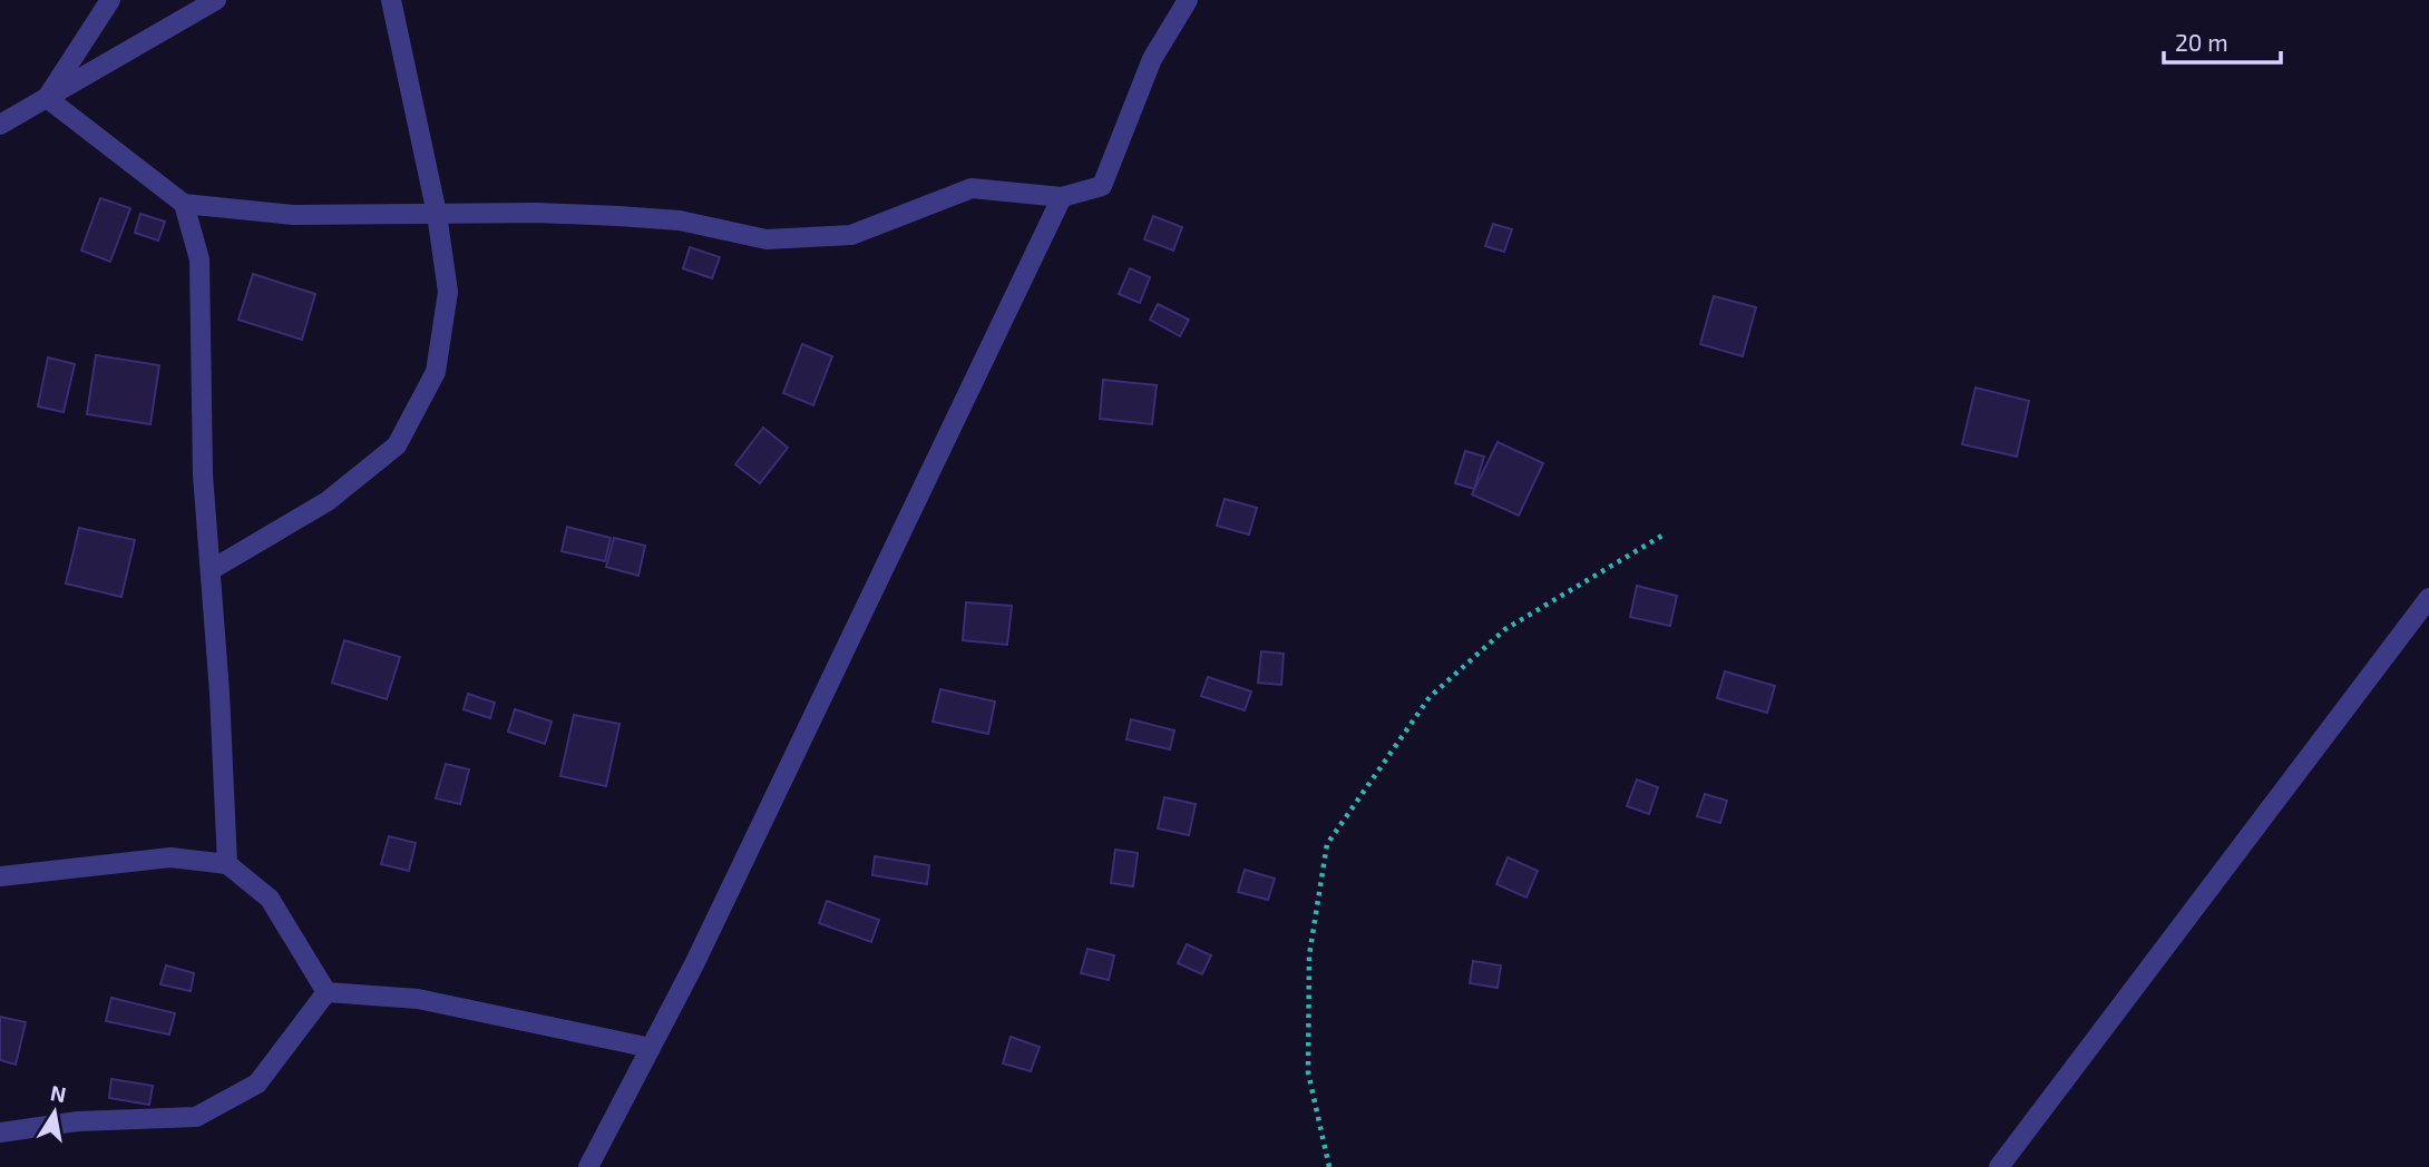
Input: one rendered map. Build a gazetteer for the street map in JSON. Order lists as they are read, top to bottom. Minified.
{"scale_bar":"20 m","north":"top"}
